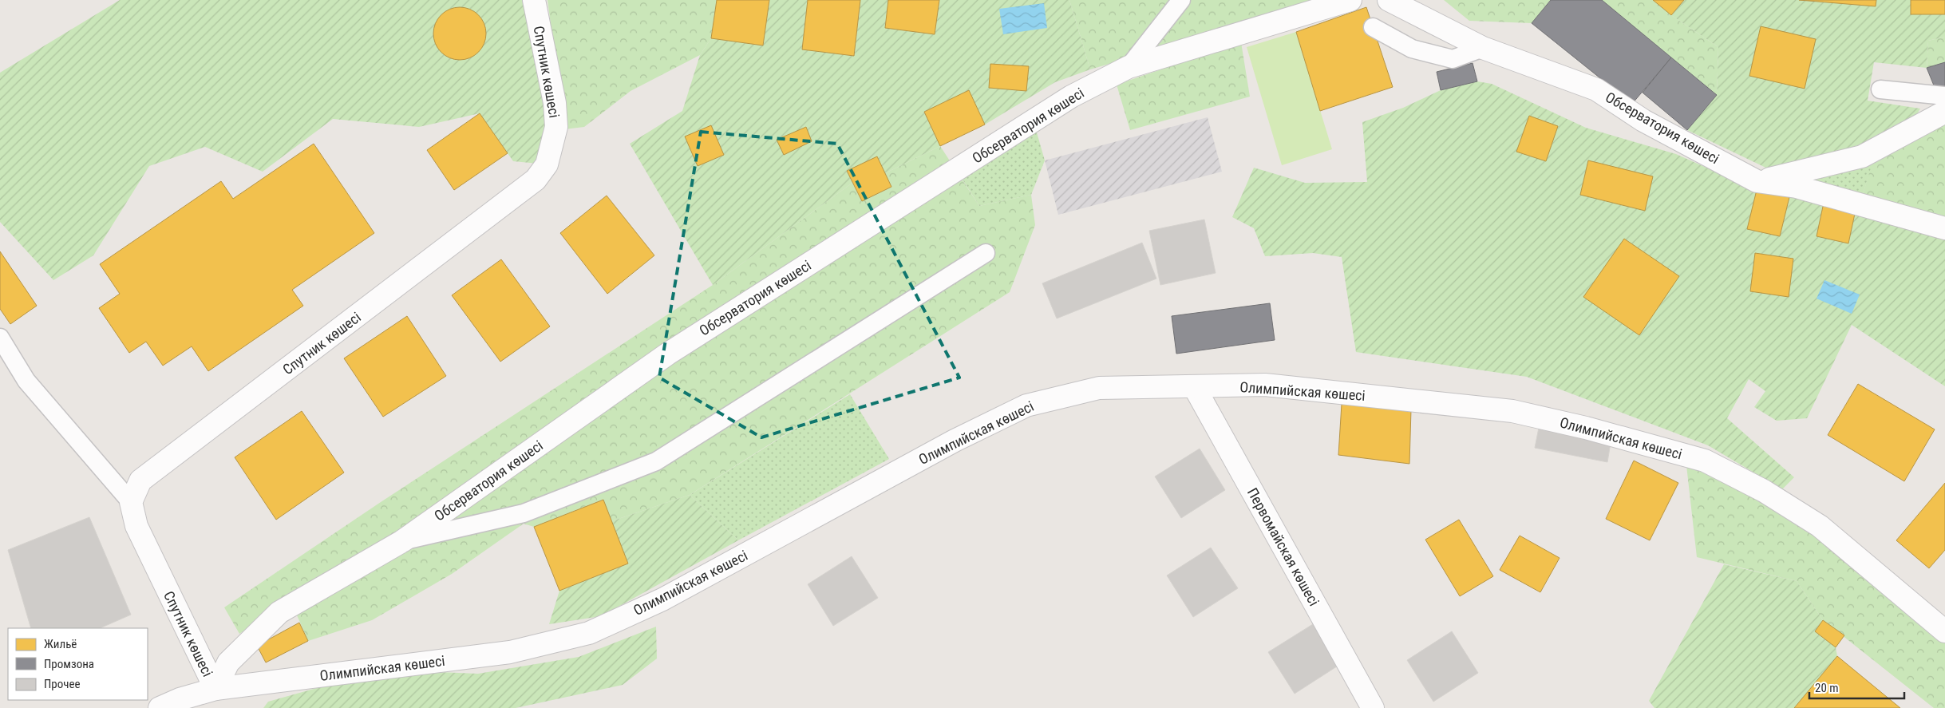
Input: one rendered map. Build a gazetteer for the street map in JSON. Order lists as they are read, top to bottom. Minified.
{"streets":{"street":["Спутник көшесі","Обсерватория көшесі","Олимпийская көшесі","Первомайская көшесі"]},"crossings":[["Спутник көшесі","Обсерватория көшесі"],["Спутник көшесі","Олимпийская көшесі"],["Обсерватория көшесі","Олимпийская көшесі"],["Олимпийская көшесі","Первомайская көшесі"]],"legend":["Жильё","Промзона","Прочее"],"scale_bar":"20 m"}
